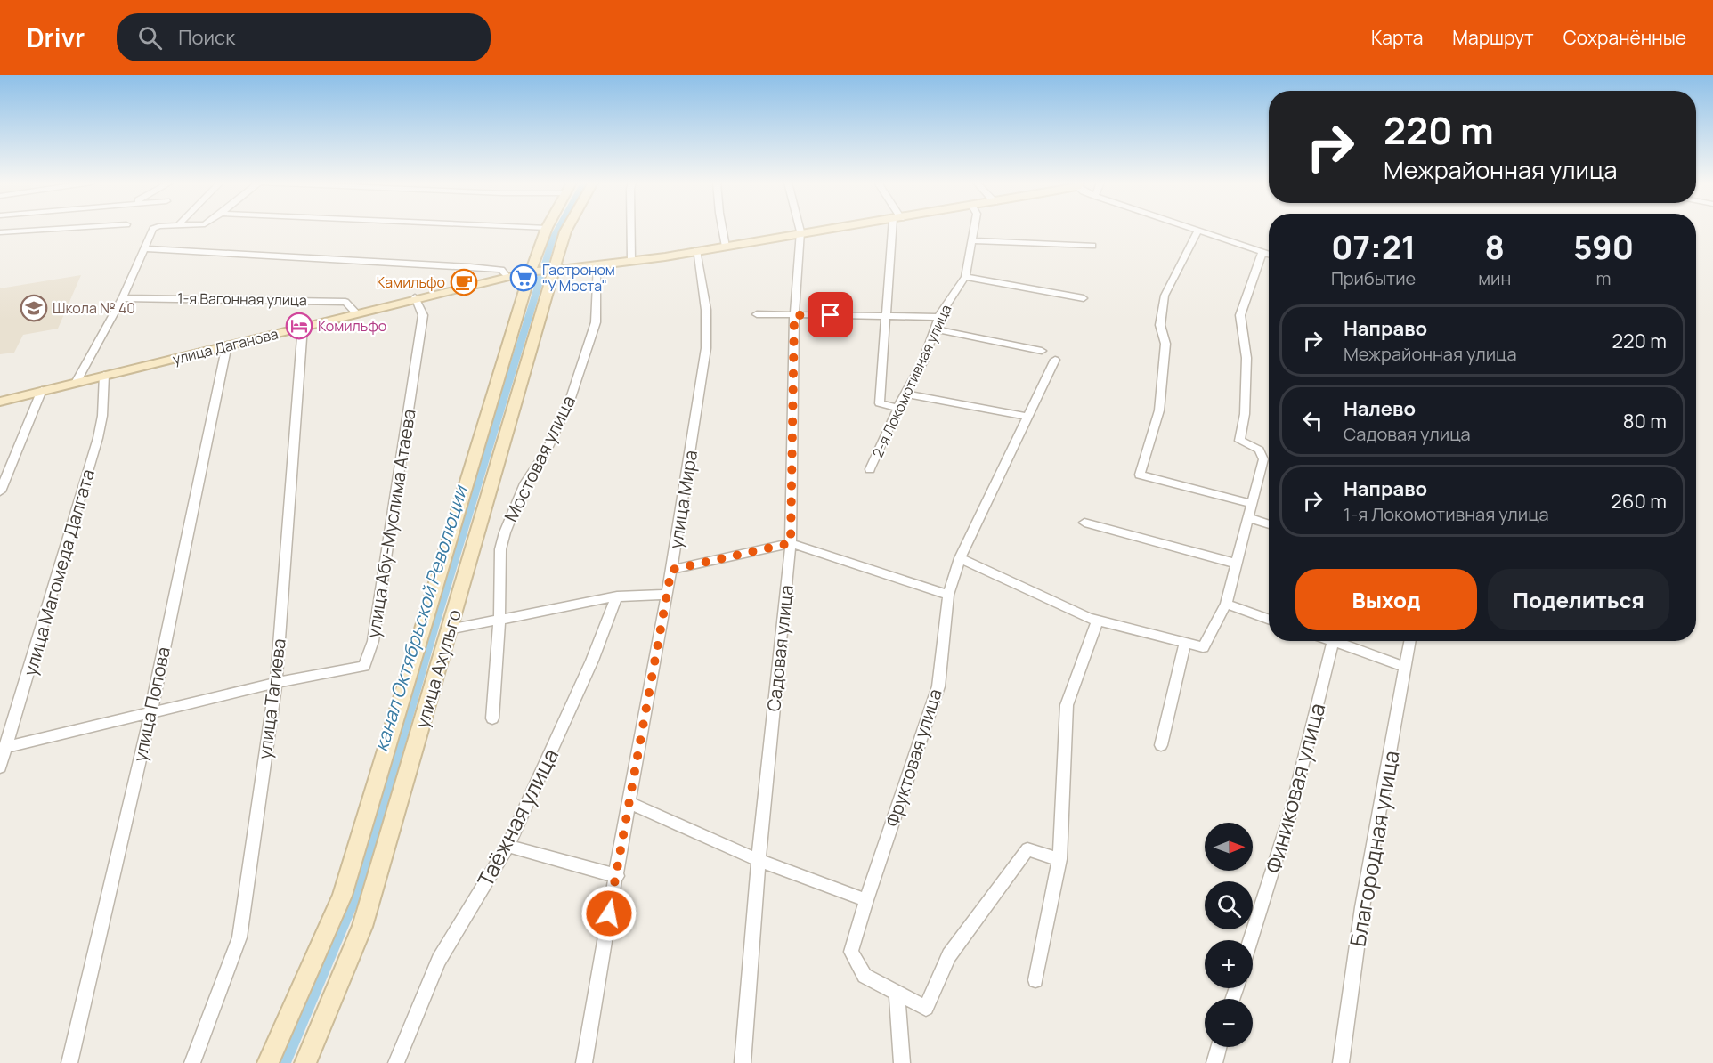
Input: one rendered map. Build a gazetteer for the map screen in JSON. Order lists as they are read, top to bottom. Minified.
{"streets":{"main road":["улица Даганова","улица Ахульго"],"street":["1-я Вагонная улица","2-я Локомотивная улица","Мостовая улица","улица Мира","улица Абу-Муслима Атаева","улица Магомеда Далгата","Садовая улица","улица Тагиева","улица Попова","Фруктовая улица","Финиковая улица","Таёжная улица","Благородная улица"]},"crossings":[["1-я Вагонная улица","улица Даганова"],["улица Даганова","Мостовая улица"],["улица Даганова","улица Мира"],["улица Даганова","улица Абу-Муслима Атаева"],["улица Даганова","улица Магомеда Далгата"],["улица Даганова","Садовая улица"],["улица Даганова","улица Ахульго"],["улица Даганова","улица Тагиева"],["улица Даганова","улица Попова"],["улица Абу-Муслима Атаева","улица Магомеда Далгата"],["улица Абу-Муслима Атаева","улица Тагиева"],["улица Абу-Муслима Атаева","улица Попова"]],"water":["канал Октябрьской Революции"],"places":{"supermarket":["Гастроном \"У Моста\""],"cafe":["Камильфо"],"school or university":["Школа № 40"],"hotel":["Комильфо"]},"north":"right","page":{"header":"Drivr","search":"Поиск","nav":["Карта","Маршрут","Сохранённые"],"turn":["220 m","Межрайонная улица"],"eta":["07:21","Прибытие","8","мин","590","m"],"list":[{"name":"Направо","note":"Межрайонная улица","value":"220 m"},{"name":"Налево","note":"Садовая улица","value":"80 m"},{"name":"Направо","note":"1-я Локомотивная улица","value":"260 m"}],"buttons":["Выход","Поделиться"],"map_buttons":["+","−"]}}
